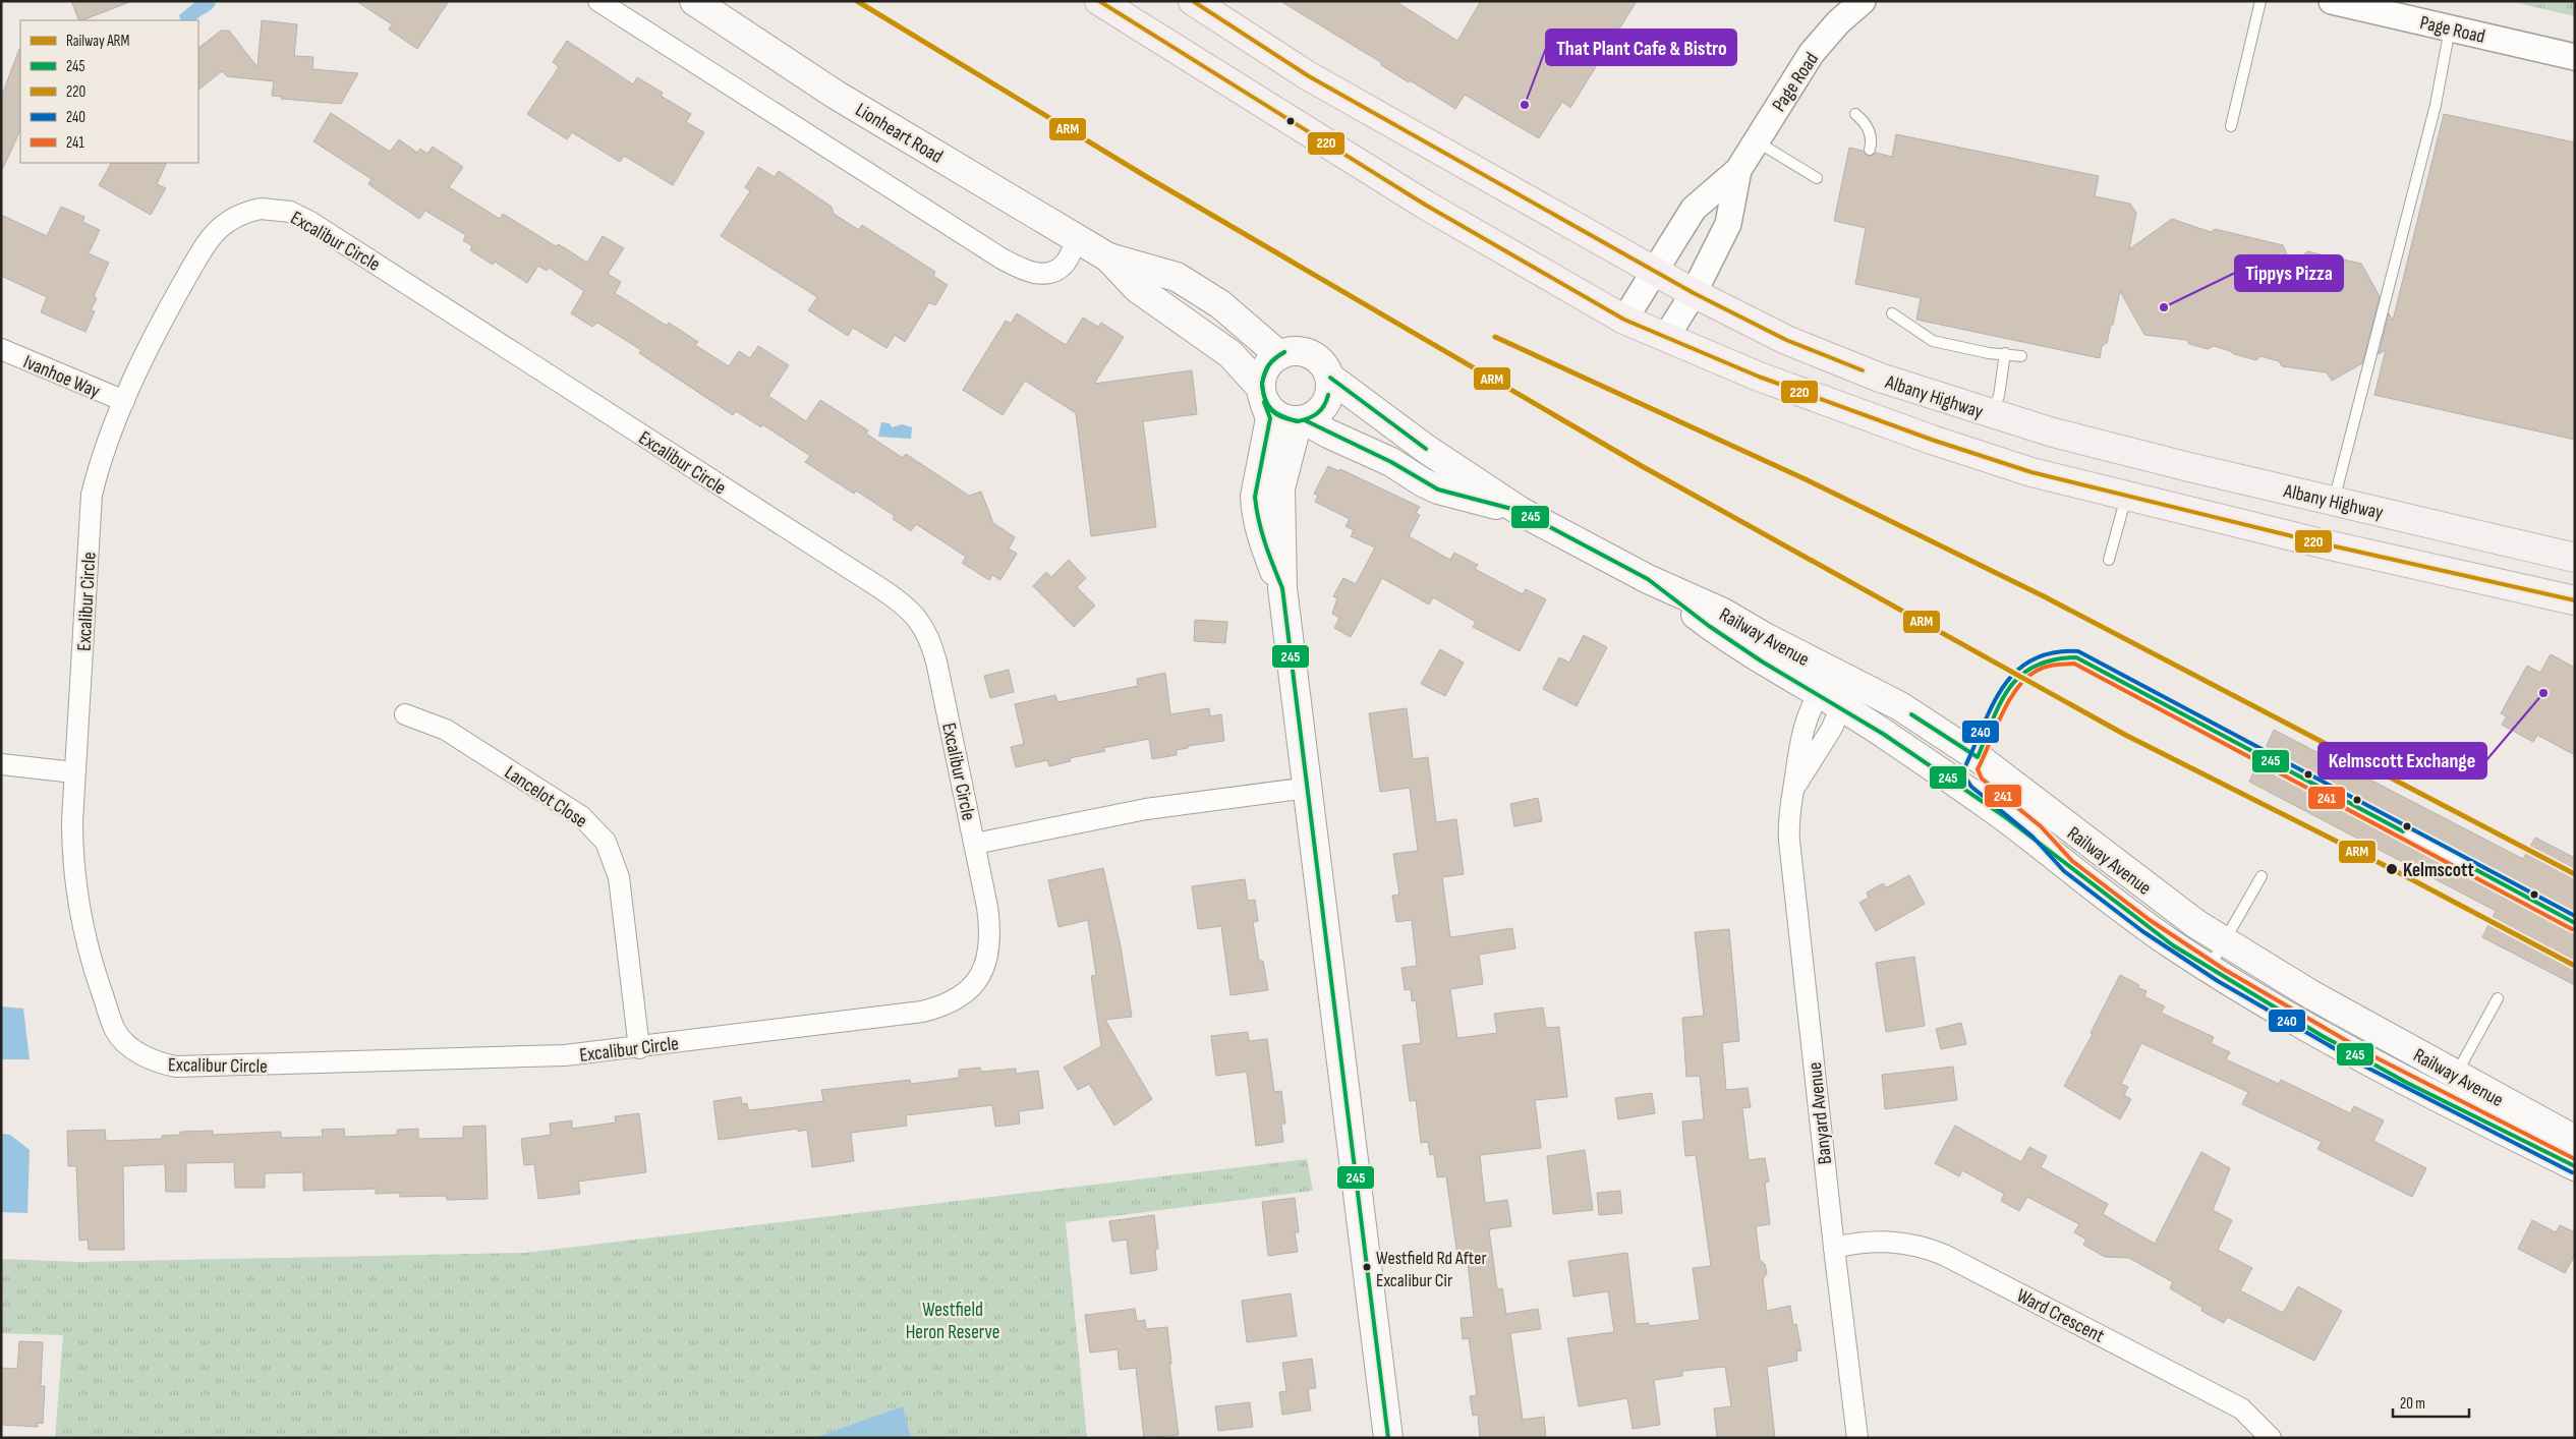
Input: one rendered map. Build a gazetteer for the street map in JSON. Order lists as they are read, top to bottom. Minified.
{"streets":{"highway":["Albany Highway"],"main road":["Lionheart Road","Railway Avenue"],"street":["Page Road","Excalibur Circle","Ivanhoe Way","Lancelot Close","Banyard Avenue","Ward Crescent"]},"crossings":[["Page Road","Albany Highway"],["Lionheart Road","Railway Avenue"],["Excalibur Circle","Ivanhoe Way"],["Excalibur Circle","Lancelot Close"],["Railway Avenue","Banyard Avenue"],["Banyard Avenue","Ward Crescent"]],"parks":["Westfield Heron Reserve"],"places":["That Plant Cafe & Bistro","Tippys Pizza","Kelmscott Exchange","Kelmscott","Westfield Rd After Excalibur Cir"],"lines":["rail line ARM","transit line 220","transit line 245","transit line 240","transit line 241"],"legend":["Railway ARM","245","220","240","241"],"scale_bar":"20 m"}
